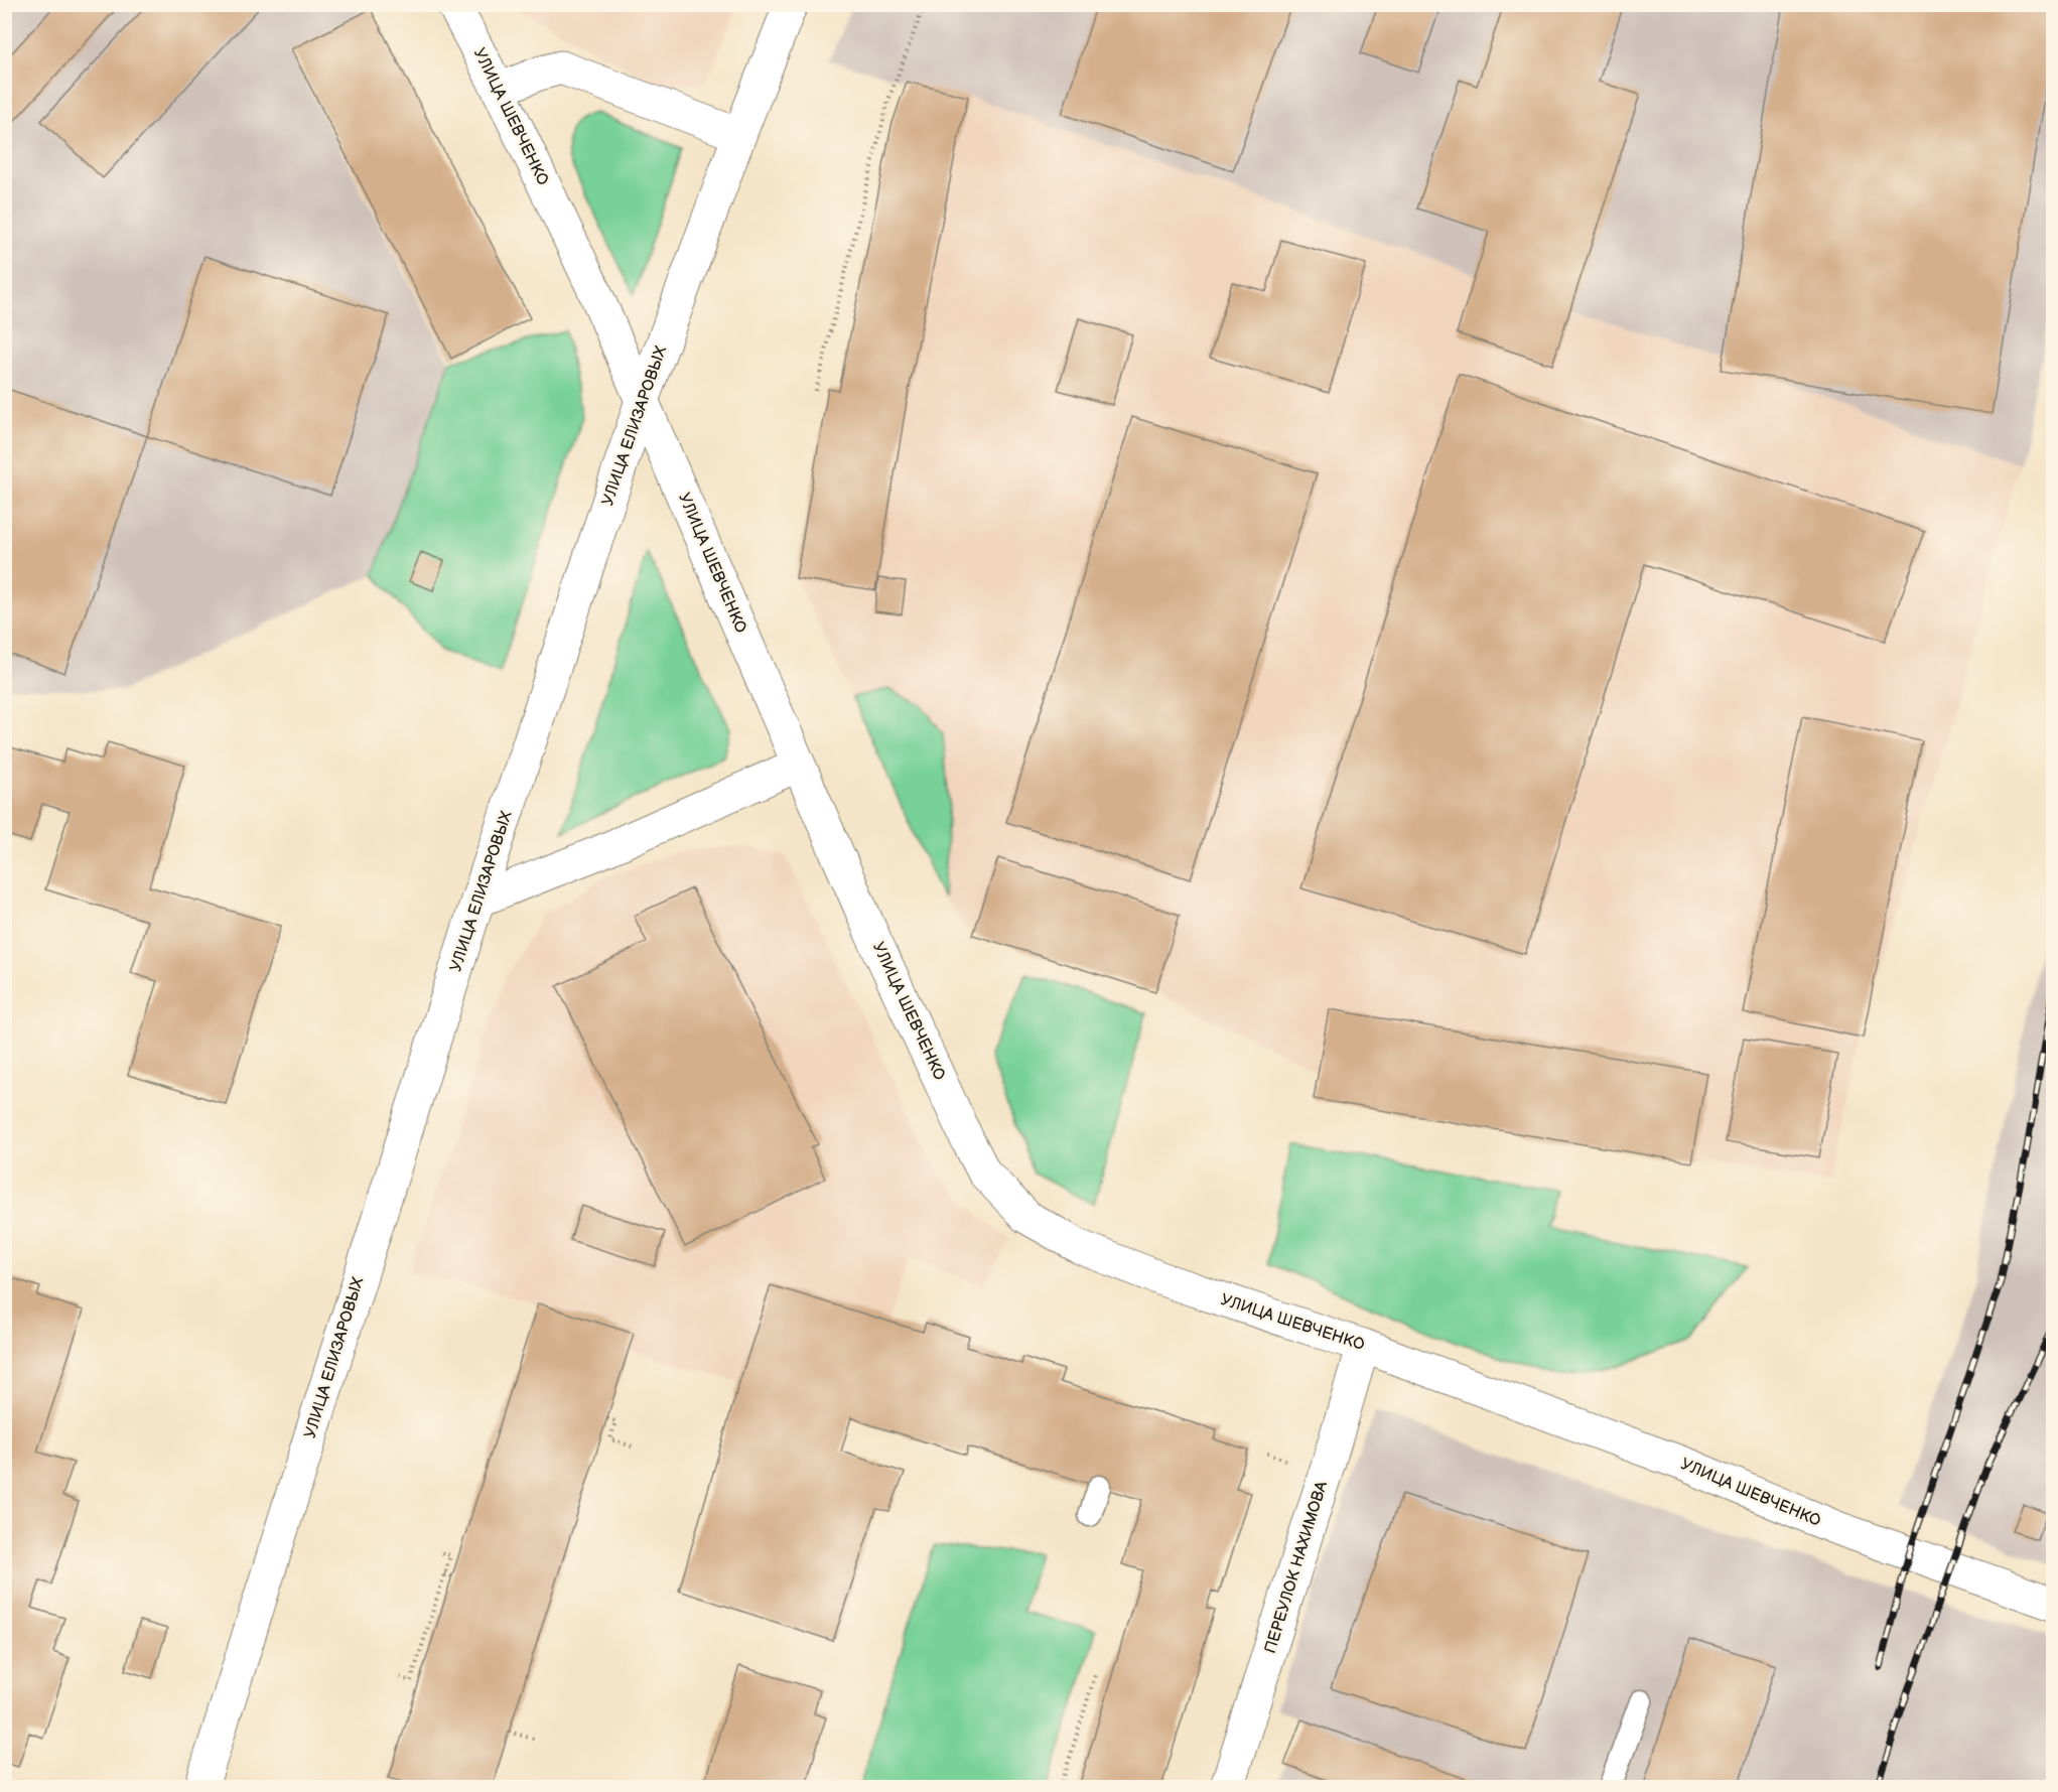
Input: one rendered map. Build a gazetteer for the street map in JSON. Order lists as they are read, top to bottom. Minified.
{"streets":{"street":["УЛИЦА ШЕВЧЕНКО","УЛИЦА ЕЛИЗАРОВЫХ","ПЕРЕУЛОК НАХИМОВА"]},"crossings":[["УЛИЦА ШЕВЧЕНКО","УЛИЦА ЕЛИЗАРОВЫХ"],["УЛИЦА ШЕВЧЕНКО","ПЕРЕУЛОК НАХИМОВА"]]}
